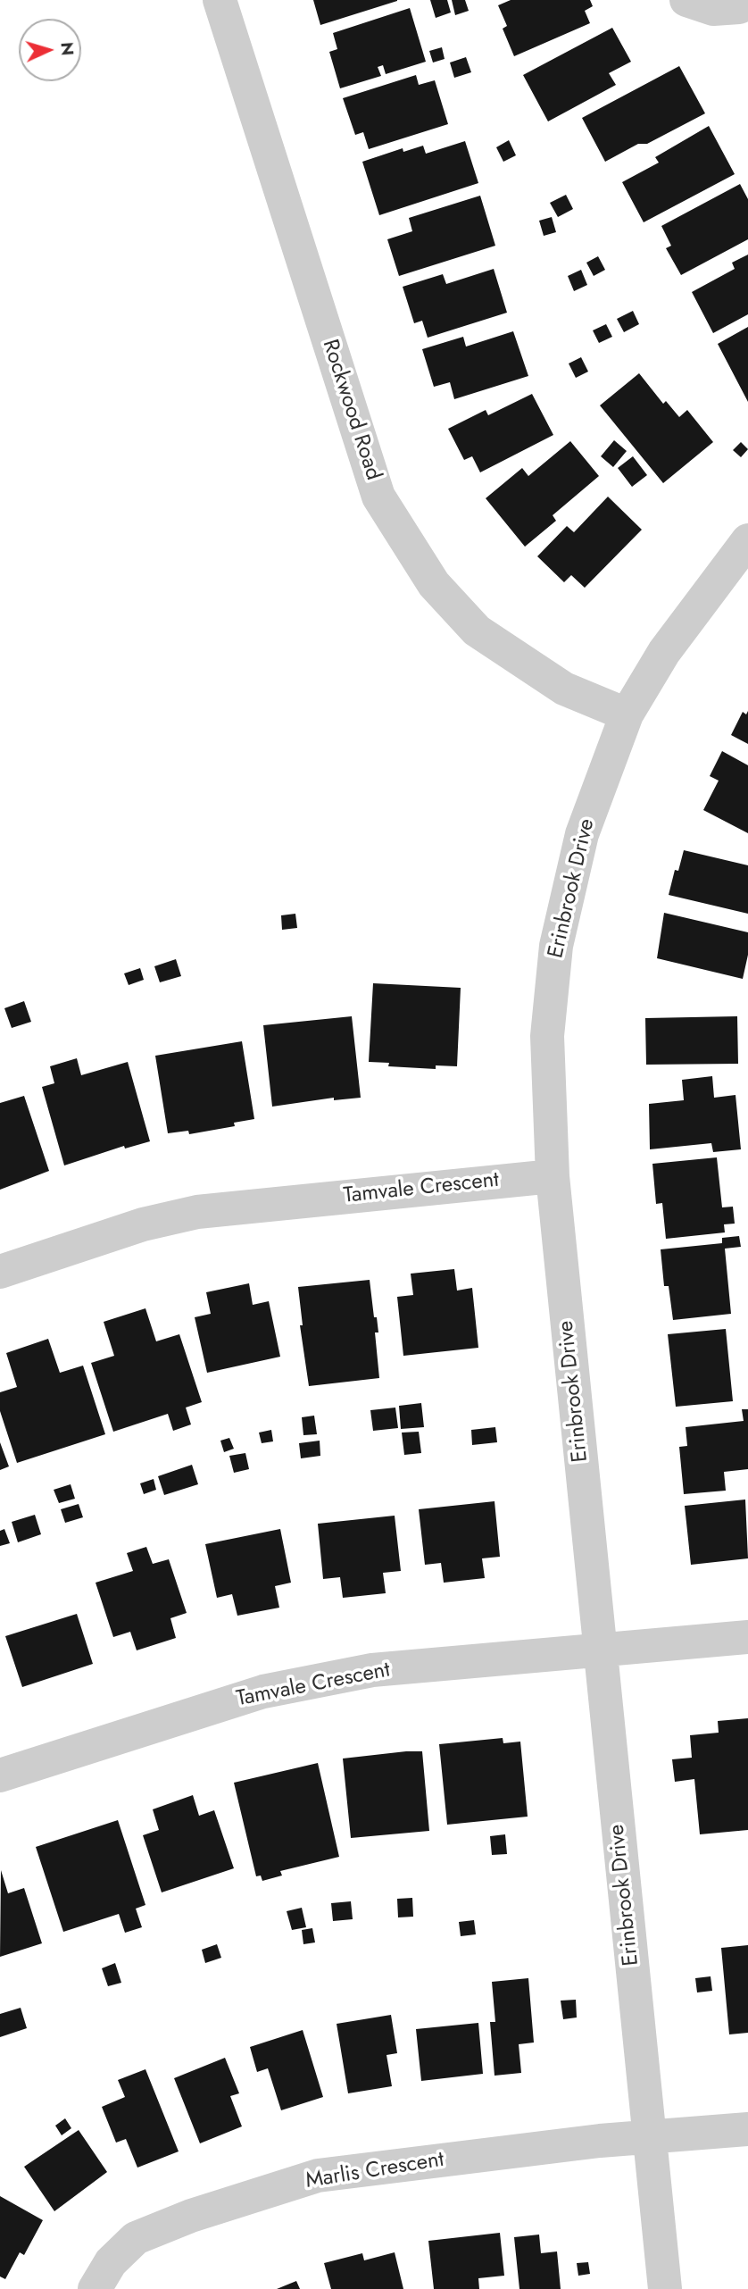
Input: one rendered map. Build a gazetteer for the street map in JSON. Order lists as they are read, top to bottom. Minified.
{"streets":{"street":["Rockwood Road","Erinbrook Drive","Tamvale Crescent","Marlis Crescent"]},"crossings":[["Rockwood Road","Erinbrook Drive"],["Erinbrook Drive","Tamvale Crescent"],["Erinbrook Drive","Marlis Crescent"]],"north":"right"}
